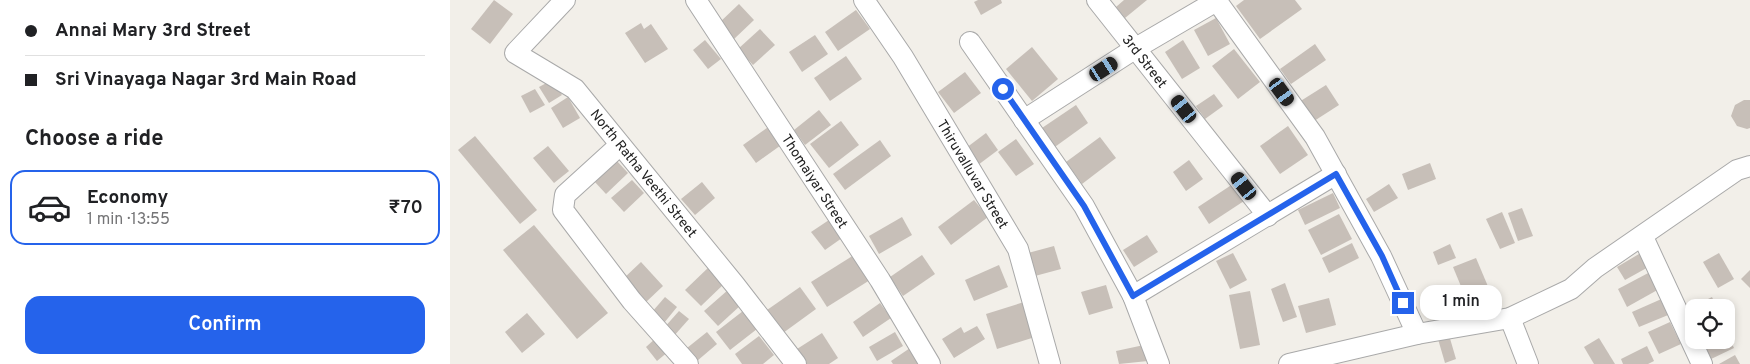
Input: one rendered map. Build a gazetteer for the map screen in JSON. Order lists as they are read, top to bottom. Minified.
{"streets":{"street":["3rd Street","North Ratha Veethi Street","Thiruvalluvar Street","Thomaiyar Street"]},"page":{"banner":["Annai Mary 3rd Street","Sri Vinayaga Nagar 3rd Main Road"],"heading":"Choose a ride","list":[{"name":"Economy","note":"1 min · 13:55","value":"₹70"}],"bubble":"1 min","buttons":"Confirm"}}
